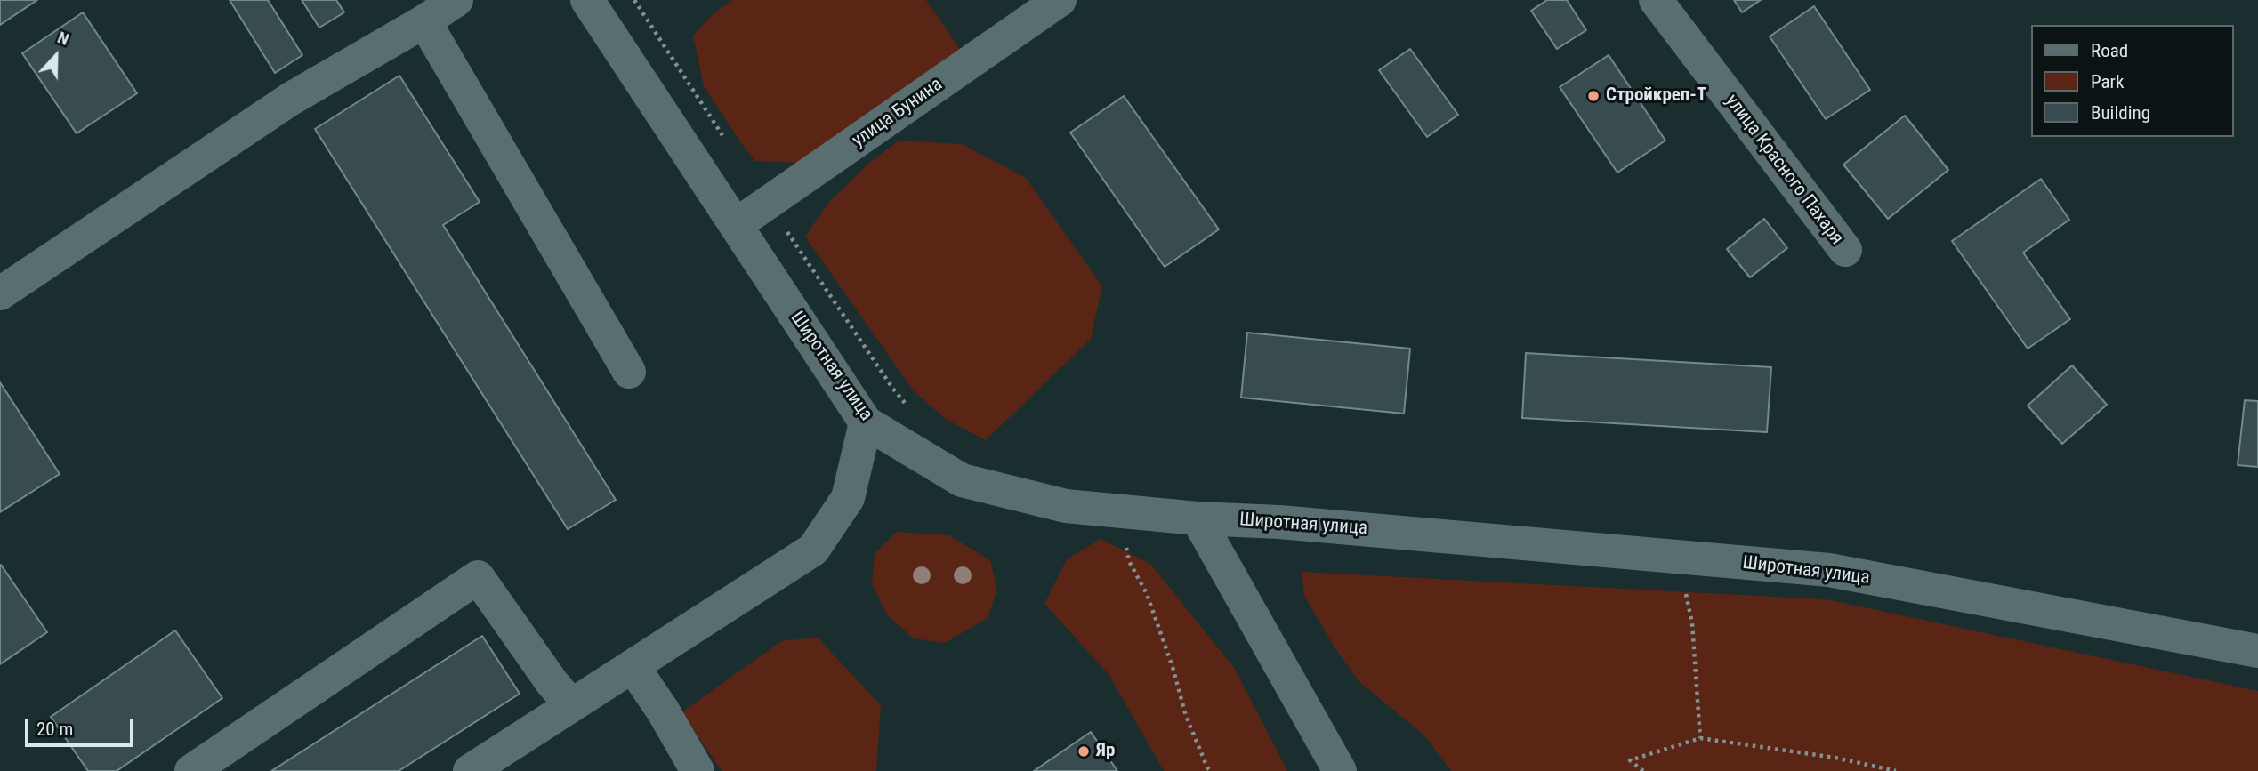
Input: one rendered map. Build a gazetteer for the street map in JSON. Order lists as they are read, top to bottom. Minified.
{"streets":{"street":["улица Бунина","улица Красного Пахаря","Широтная улица"]},"crossings":[["улица Бунина","Широтная улица"]],"places":["Стройкреп-Т","Яр"],"legend":["Road","Park","Building"],"scale_bar":"20 m","north":"top"}
